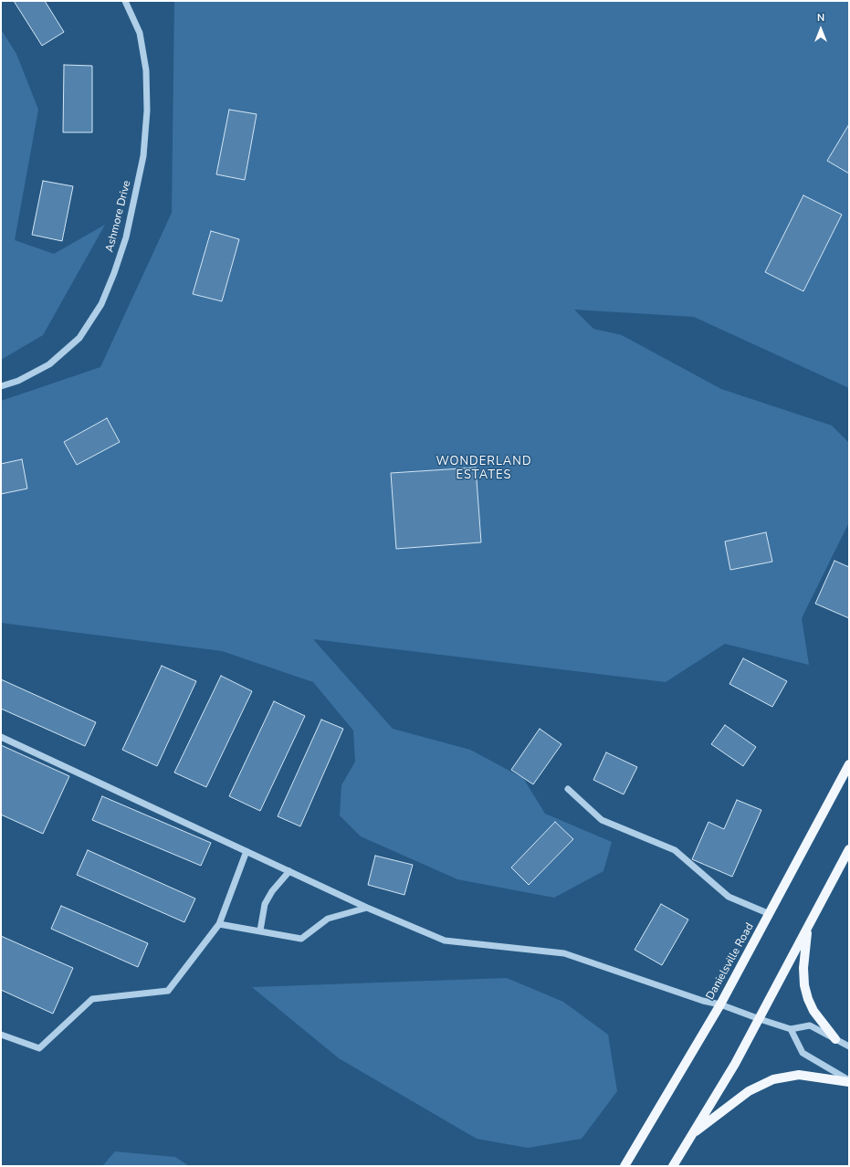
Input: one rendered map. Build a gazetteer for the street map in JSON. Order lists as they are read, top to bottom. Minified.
{"streets":{"main road":["Danielsville Road"],"street":["Ashmore Drive"]},"districts":["WONDERLAND ESTATES"],"north":"top"}
